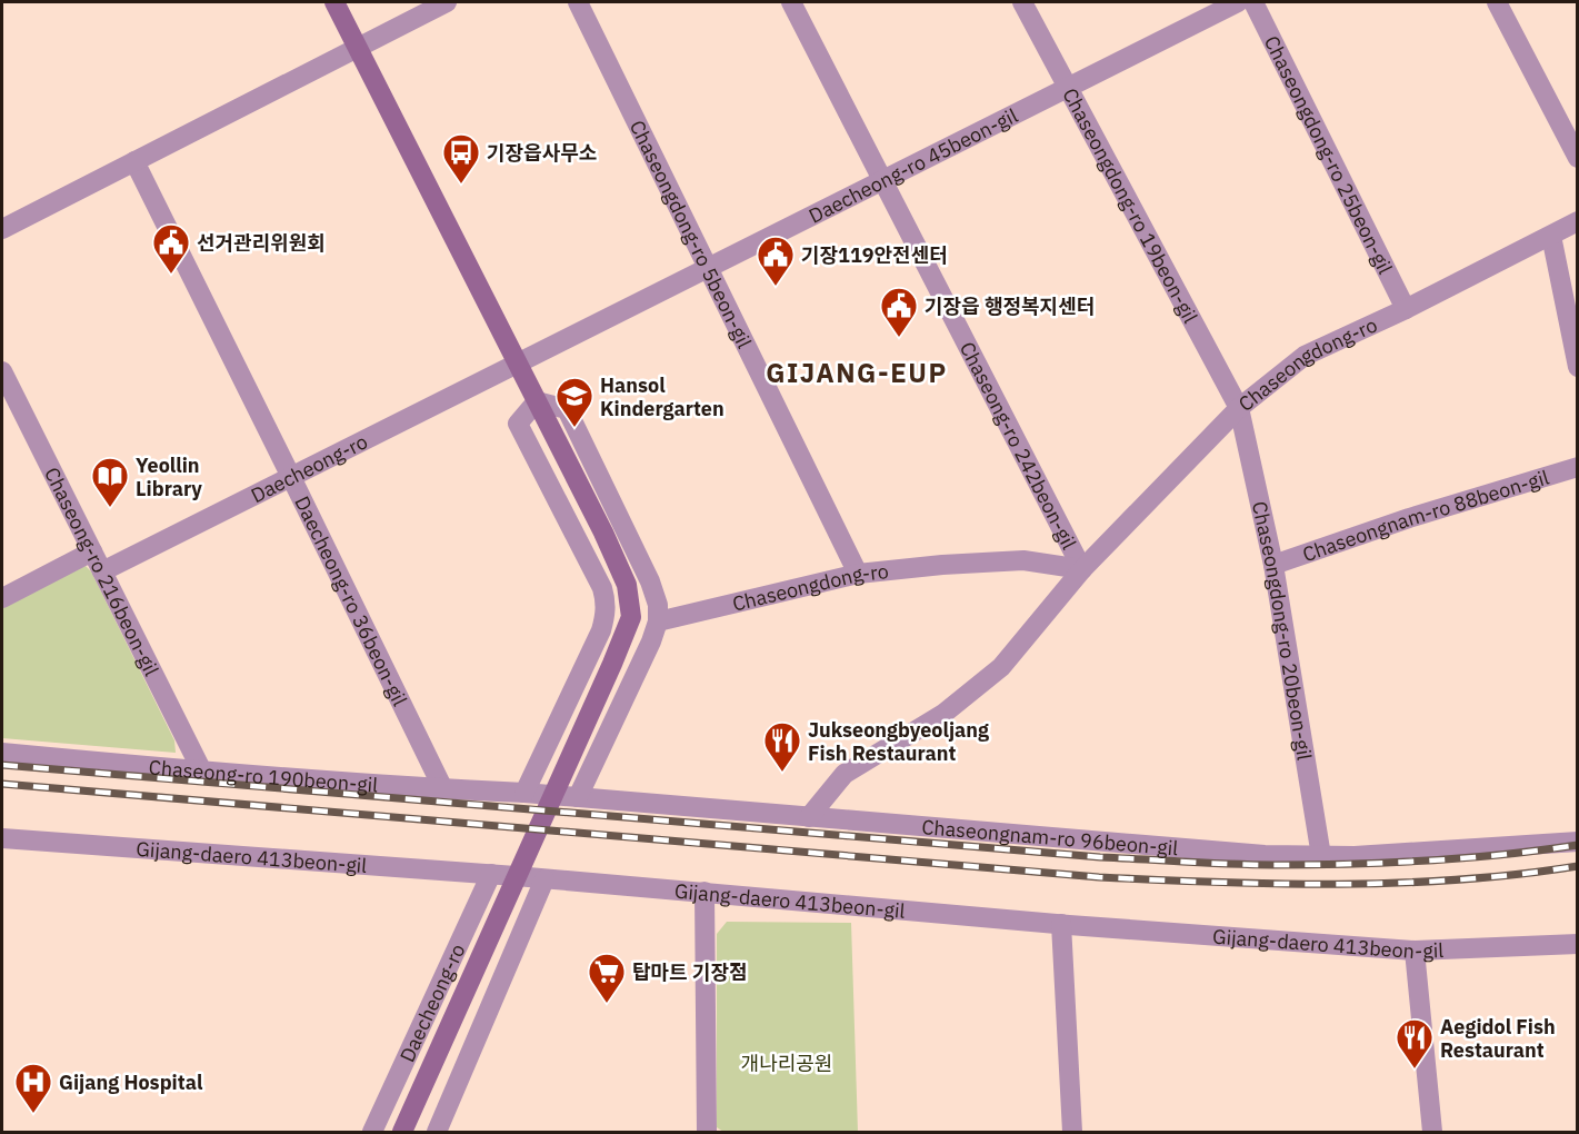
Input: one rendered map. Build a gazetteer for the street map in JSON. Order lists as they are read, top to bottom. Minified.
{"streets":{"street":["Chaseongdong-ro 25beon-gil","Daecheong-ro 45beon-gil","Chaseongdong-ro 19beon-gil","Chaseongdong-ro 5beon-gil","Chaseongdong-ro","Chaseong-ro 242beon-gil","Daecheong-ro","Chaseongnam-ro 88beon-gil","Chaseong-ro 216beon-gil","Daecheong-ro 36beon-gil","Chaseongdong-ro 20beon-gil","Chaseong-ro 190beon-gil","Chaseongnam-ro 96beon-gil","Gijang-daero 413beon-gil"]},"crossings":[["Chaseongdong-ro 25beon-gil","Chaseongdong-ro"],["Daecheong-ro 45beon-gil","Chaseongdong-ro 19beon-gil"],["Daecheong-ro 45beon-gil","Chaseongdong-ro 5beon-gil"],["Daecheong-ro 45beon-gil","Chaseong-ro 242beon-gil"],["Daecheong-ro 45beon-gil","Daecheong-ro"],["Chaseongdong-ro 19beon-gil","Chaseongdong-ro"],["Chaseongdong-ro 19beon-gil","Chaseongdong-ro 20beon-gil"],["Chaseongdong-ro 5beon-gil","Chaseongdong-ro"],["Chaseongdong-ro","Chaseong-ro 242beon-gil"],["Chaseongdong-ro","Chaseongdong-ro 20beon-gil"],["Chaseongdong-ro","Chaseongnam-ro 96beon-gil"],["Daecheong-ro","Chaseong-ro 216beon-gil"],["Daecheong-ro","Daecheong-ro 36beon-gil"],["Daecheong-ro","Gijang-daero 413beon-gil"],["Chaseongnam-ro 88beon-gil","Chaseongdong-ro 20beon-gil"],["Chaseong-ro 216beon-gil","Chaseong-ro 190beon-gil"],["Daecheong-ro 36beon-gil","Chaseong-ro 190beon-gil"],["Chaseongdong-ro 20beon-gil","Chaseongnam-ro 96beon-gil"],["Chaseong-ro 190beon-gil","Chaseongnam-ro 96beon-gil"]],"districts":["GIJANG-EUP"],"parks":["개나리공원"],"places":{"bus stop":["기장읍사무소"],"public building":["선거관리위원회","기장119안전센터","기장읍 행정복지센터"],"school or university":["Hansol Kindergarten"],"library":["Yeollin Library"],"restaurant":["Jukseongbyeoljang Fish Restaurant","Aegidol Fish Restaurant"],"supermarket":["탑마트 기장점"],"hospital":["Gijang Hospital"]}}
